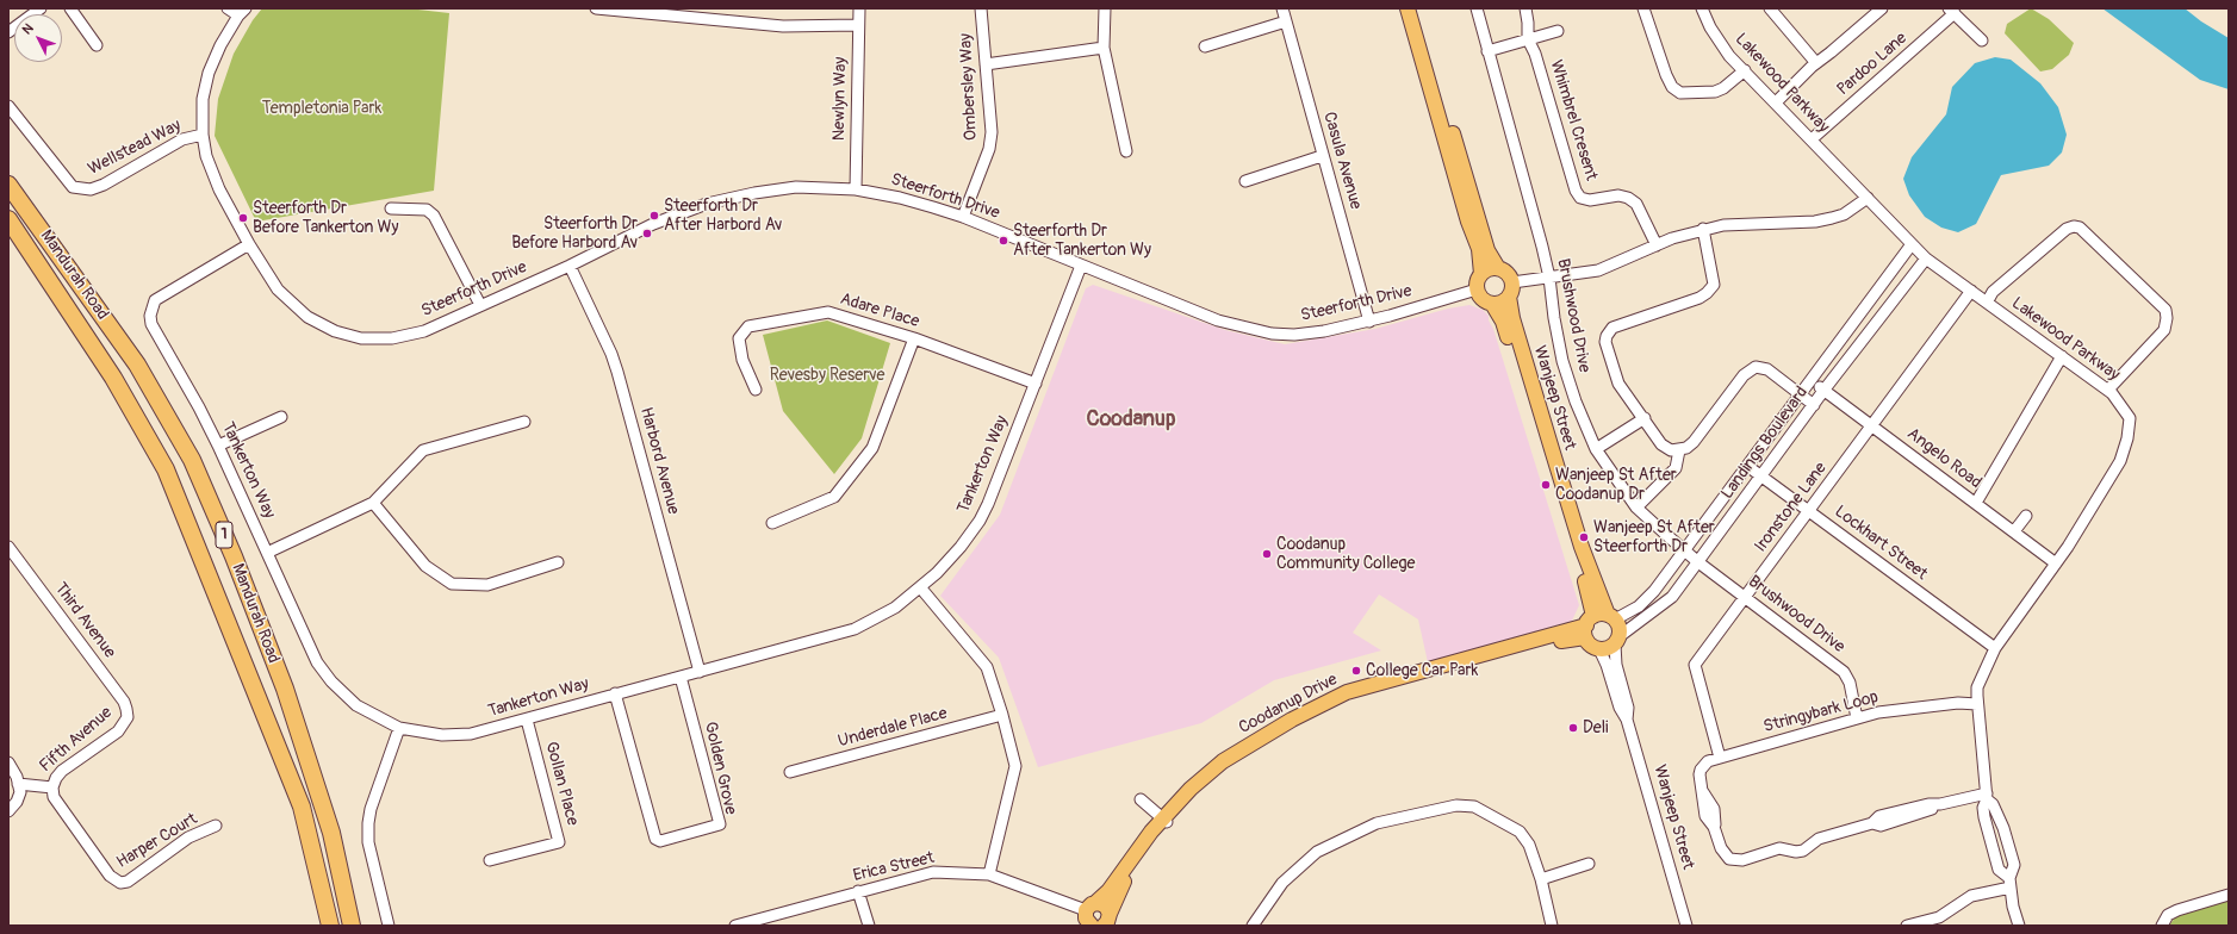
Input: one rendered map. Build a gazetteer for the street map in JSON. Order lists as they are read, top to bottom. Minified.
{"streets":{"highway":["Mandurah Road","1"],"main road":["Wanjeep Street","Coodanup Drive"],"street":["Pardoo Lane","Lakewood Parkway","Ombersley Way","Newlyn Way","Whimbrel Cresent","Wellstead Way","Casula Avenue","Steerforth Drive","Adare Place","Brushwood Drive","Landings Boulevard","Angelo Road","Harbord Avenue","Tankerton Way","Ironstone Lane","Lockhart Street","Third Avenue","Stringybark Loop","Underdale Place","Fifth Avenue","Golden Grove","Gollan Place","Harper Court","Erica Street"]},"crossings":[["Pardoo Lane","Lakewood Parkway"],["Lakewood Parkway","Landings Boulevard"],["Lakewood Parkway","Angelo Road"],["Lakewood Parkway","Ironstone Lane"],["Lakewood Parkway","Lockhart Street"],["Lakewood Parkway","Stringybark Loop"],["Ombersley Way","Steerforth Drive"],["Newlyn Way","Steerforth Drive"],["Wellstead Way","Steerforth Drive"],["Casula Avenue","Steerforth Drive"],["Steerforth Drive","Wanjeep Street"],["Steerforth Drive","Harbord Avenue"],["Steerforth Drive","Tankerton Way"],["Adare Place","Tankerton Way"],["Brushwood Drive","Landings Boulevard"],["Brushwood Drive","Ironstone Lane"],["Brushwood Drive","Stringybark Loop"],["Wanjeep Street","Landings Boulevard"],["Wanjeep Street","Coodanup Drive"],["Landings Boulevard","Angelo Road"],["Landings Boulevard","Lockhart Street"],["Landings Boulevard","Coodanup Drive"],["Angelo Road","Ironstone Lane"],["Harbord Avenue","Tankerton Way"],["Tankerton Way","Golden Grove"],["Tankerton Way","Gollan Place"],["Ironstone Lane","Lockhart Street"],["Ironstone Lane","Stringybark Loop"],["Third Avenue","Fifth Avenue"],["Coodanup Drive","Erica Street"],["Fifth Avenue","Harper Court"]],"districts":["Coodanup"],"parks":["Templetonia Park","Revesby Reserve"],"places":["Steerforth Dr After Harbord Av","Steerforth Dr Before Tankerton Wy","Steerforth Dr Before Harbord Av","Steerforth Dr After Tankerton Wy","Wanjeep St After Coodanup Dr","Wanjeep St After Steerforth Dr","Coodanup Community College","College Car Park","Deli"],"north":"top left"}
